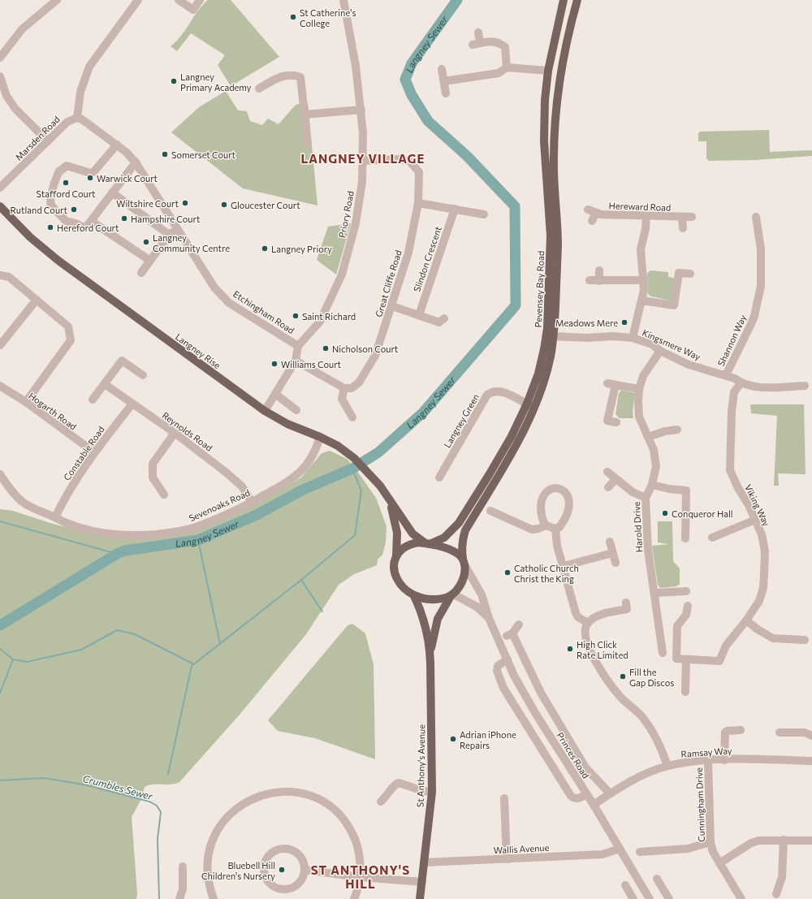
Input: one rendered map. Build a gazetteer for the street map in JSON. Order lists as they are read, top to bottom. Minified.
{"streets":{"main road":["Pevensey Bay Road","Langney Rise","St Anthony's Avenue"],"street":["Marsden Road","Hereward Road","Priory Road","Slindon Crescent","Great Cliffe Road","Etchingham Road","Shannon Way","Kingsmere Way","Hogarth Road","Langney Green","Reynolds Road","Constable Road","Sevenoaks Road","Viking Way","Harold Drive","Ramsay Way","Princes Road","Cunningham Drive","Wallis Avenue"]},"crossings":[["Marsden Road","Etchingham Road"],["Priory Road","Great Cliffe Road"],["Priory Road","Etchingham Road"],["Priory Road","Langney Rise"],["Pevensey Bay Road","Kingsmere Way"],["Pevensey Bay Road","Langney Rise"],["Pevensey Bay Road","Langney Green"],["Pevensey Bay Road","Princes Road"],["Pevensey Bay Road","St Anthony's Avenue"],["Shannon Way","Kingsmere Way"],["Kingsmere Way","Viking Way"],["Kingsmere Way","Harold Drive"],["Langney Rise","Sevenoaks Road"],["Langney Rise","Princes Road"],["Langney Rise","St Anthony's Avenue"],["Hogarth Road","Constable Road"],["Reynolds Road","Constable Road"],["Reynolds Road","Sevenoaks Road"],["Constable Road","Sevenoaks Road"],["Ramsay Way","Princes Road"],["Ramsay Way","Cunningham Drive"],["Princes Road","St Anthony's Avenue"],["Princes Road","Wallis Avenue"],["St Anthony's Avenue","Wallis Avenue"]],"districts":["LANGNEY VILLAGE","ST ANTHONY'S HILL"],"water":["Langney Sewer","Crumbles Sewer"],"places":["St Catherine's College","Langney Primary Academy","Somerset Court","Warwick Court","Stafford Court","Wiltshire Court","Gloucester Court","Rutland Court","Hampshire Court","Hereford Court","Langney Community Centre","Langney Priory","Saint Richard","Meadows Mere","Nicholson Court","Williams Court","Conqueror Hall","Catholic Church Christ the King","High Click Rate Limited","Fill the Gap Discos","Adrian iPhone Repairs","Bluebell Hill Children's Nursery"]}
